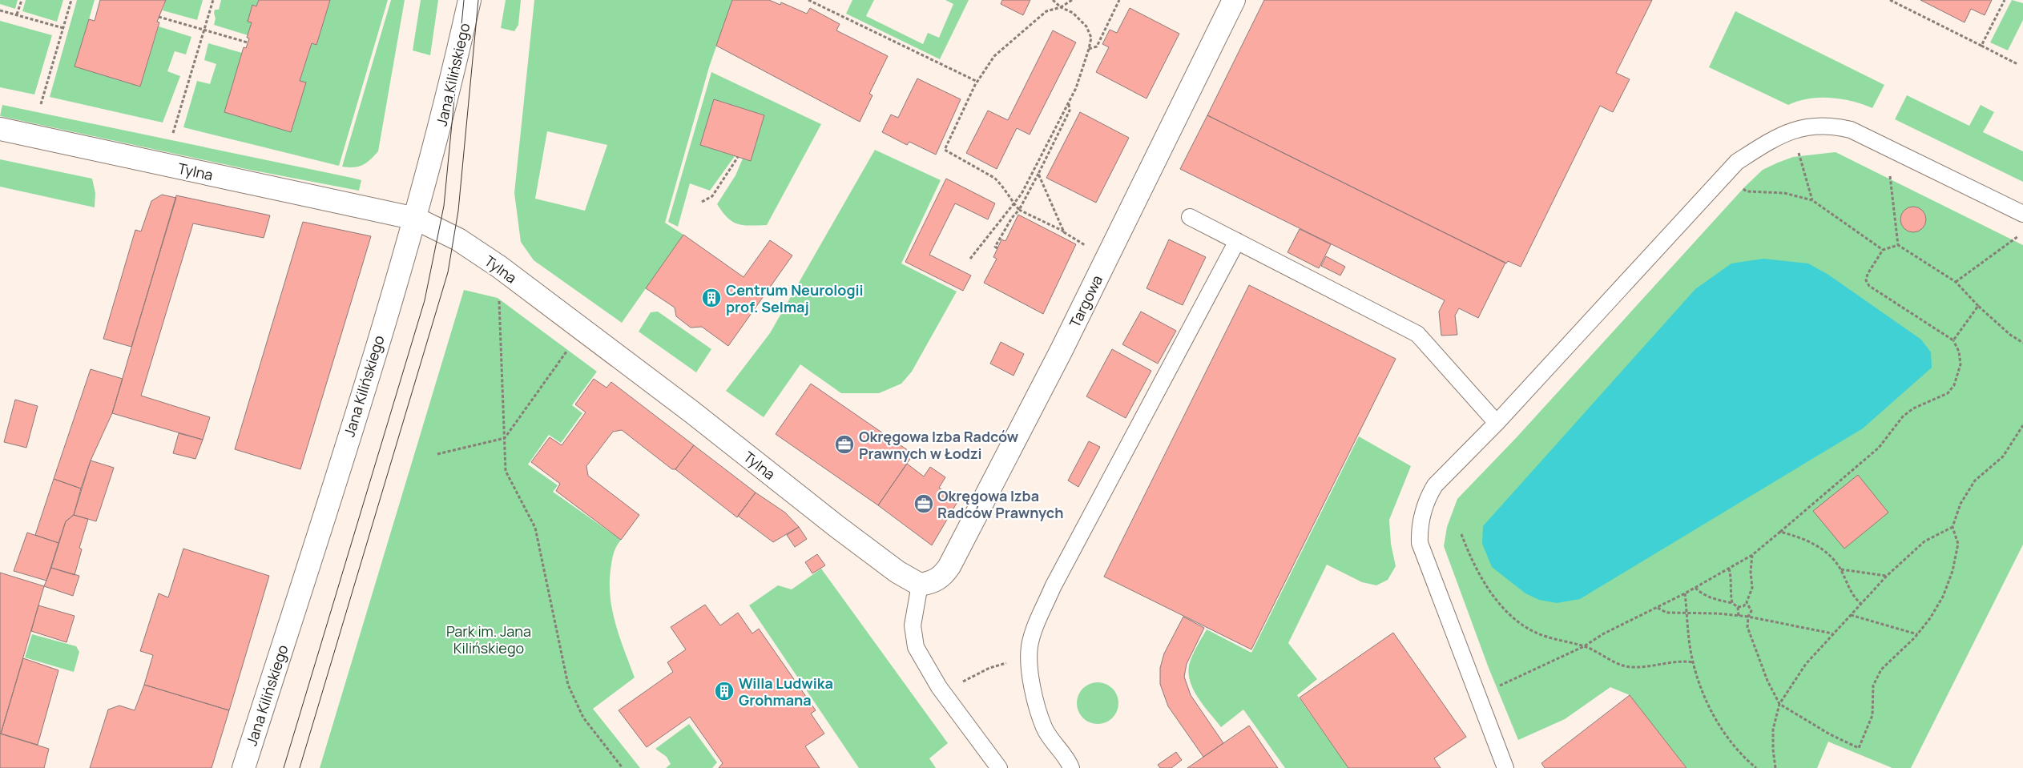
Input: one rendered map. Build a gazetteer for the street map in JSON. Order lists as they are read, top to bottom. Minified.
{"streets":{"street":["Jana Kilińskiego","Tylna","Targowa"]},"crossings":[["Jana Kilińskiego","Tylna"],["Tylna","Targowa"]],"parks":["Park im. Jana Kilińskiego"],"places":{"building":["Centrum Neurologii prof. Selmaj","Willa Ludwika Grohmana"],"office":["Okręgowa Izba Radców Prawnych w Łodzi","Okręgowa Izba Radców Prawnych"]}}
